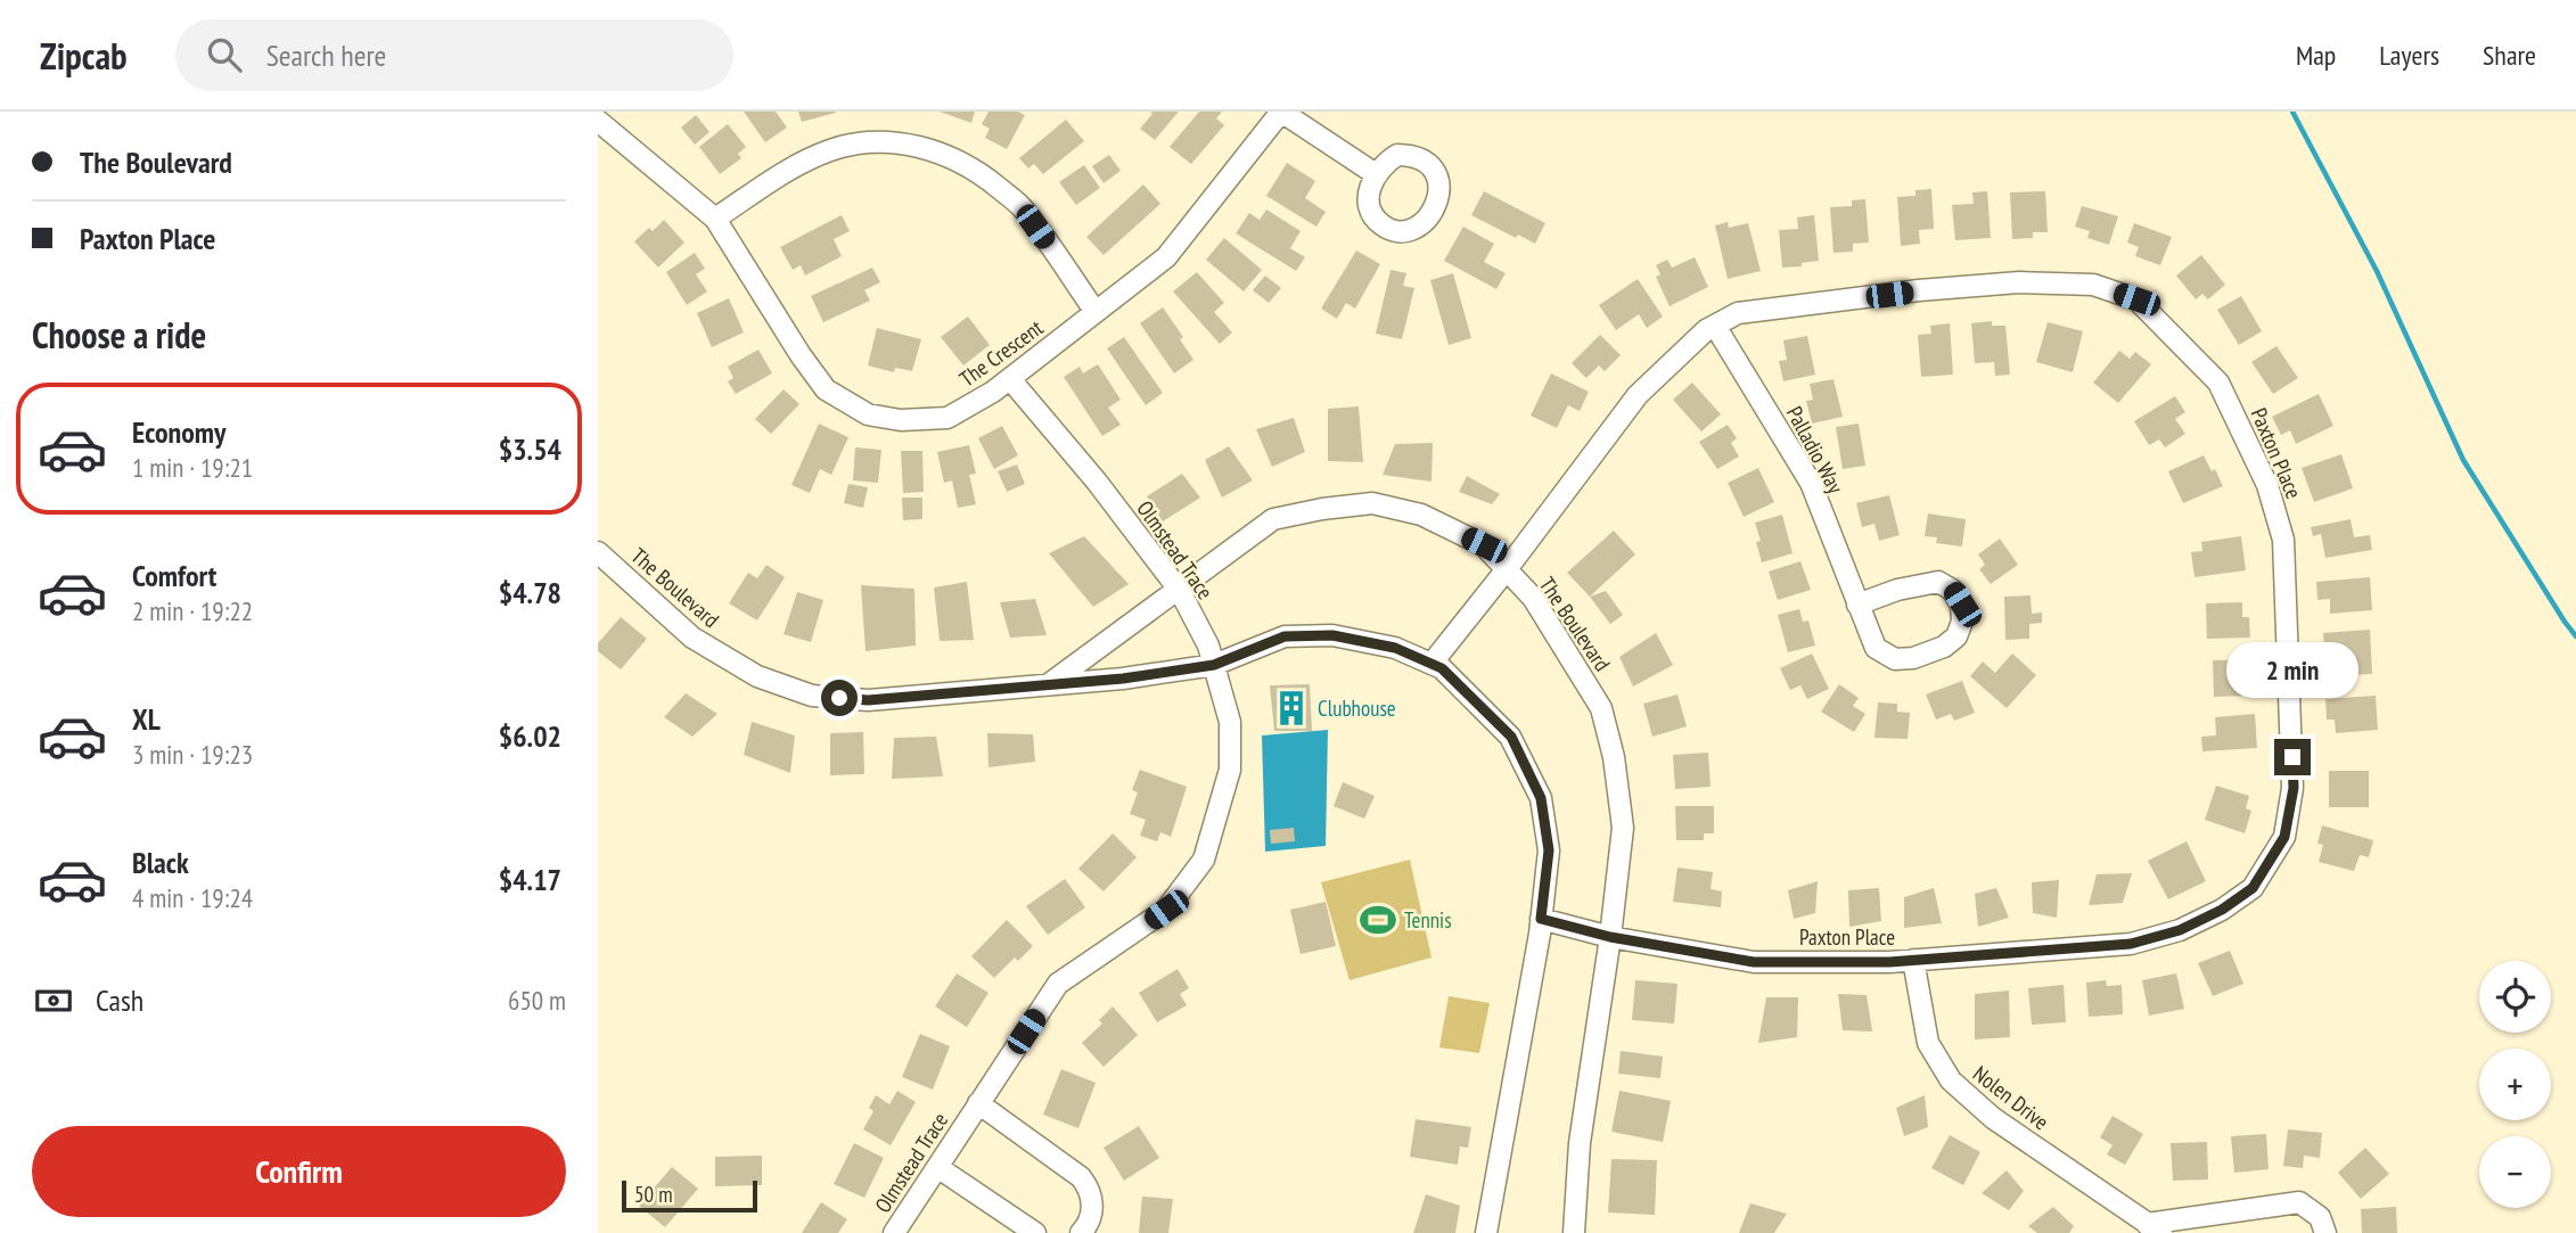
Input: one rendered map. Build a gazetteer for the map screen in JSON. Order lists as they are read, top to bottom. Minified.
{"streets":{"street":["The Crescent","Palladio Way","Paxton Place","Olmstead Trace","The Boulevard","Nolen Drive"]},"crossings":[["The Crescent","Olmstead Trace"],["Palladio Way","Paxton Place"],["Paxton Place","The Boulevard"],["Paxton Place","Nolen Drive"],["Olmstead Trace","The Boulevard"]],"places":{"building":["Clubhouse"],"sports":["Tennis"]},"scale_bar":"50 m","page":{"header":"Zipcab","search":"Search here","nav":["Map","Layers","Share"],"banner":["The Boulevard","Paxton Place"],"heading":"Choose a ride","list":[{"name":"Economy","note":"1 min · 19:21","value":"$3.54"},{"name":"Comfort","note":"2 min · 19:22","value":"$4.78"},{"name":"XL","note":"3 min · 19:23","value":"$6.02"},{"name":"Black","note":"4 min · 19:24","value":"$4.17"}],"bubble":"2 min","pay":["Cash","650 m"],"map_buttons":["+","−"],"buttons":"Confirm","scale":"50 m"}}
